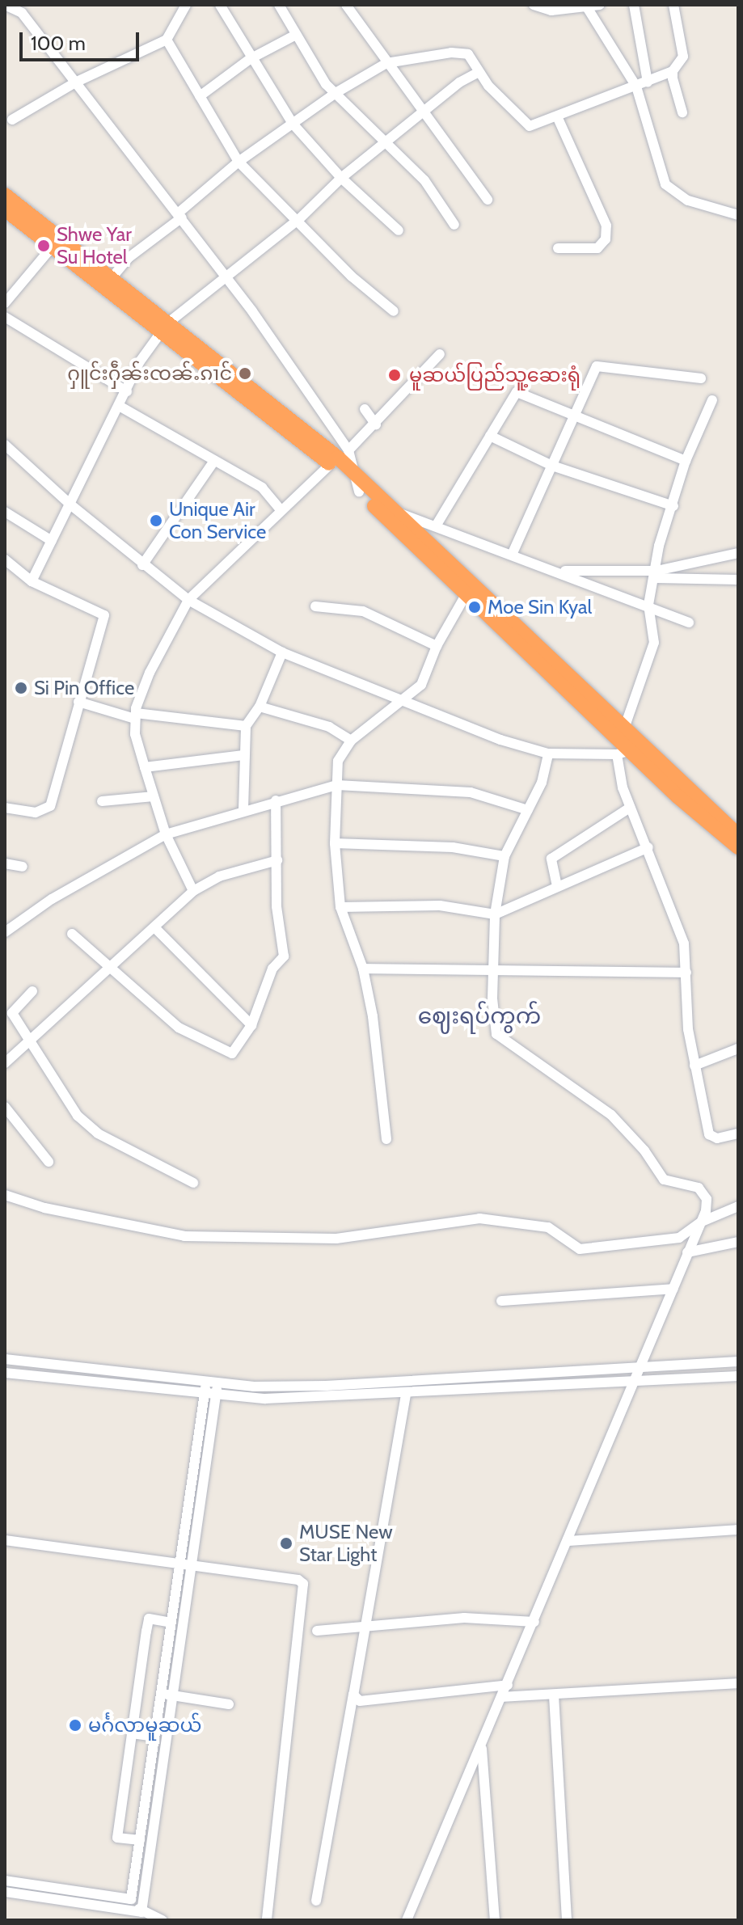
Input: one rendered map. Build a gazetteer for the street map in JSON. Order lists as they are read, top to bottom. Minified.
{"districts":["ဈေးရပ်ကွက်"],"places":["Shwe Yar Su Hotel","ႁူင်းႁဵၼ်းၸၼ်ႉၵၢင်","မူဆယ်ပြည်သူ့ဆေးရုံ","Unique Air Con Service","Moe Sin Kyal","Si Pin Office","MUSE New Star Light","မင်္ဂလာမူဆယ်"],"scale_bar":"100 m"}
